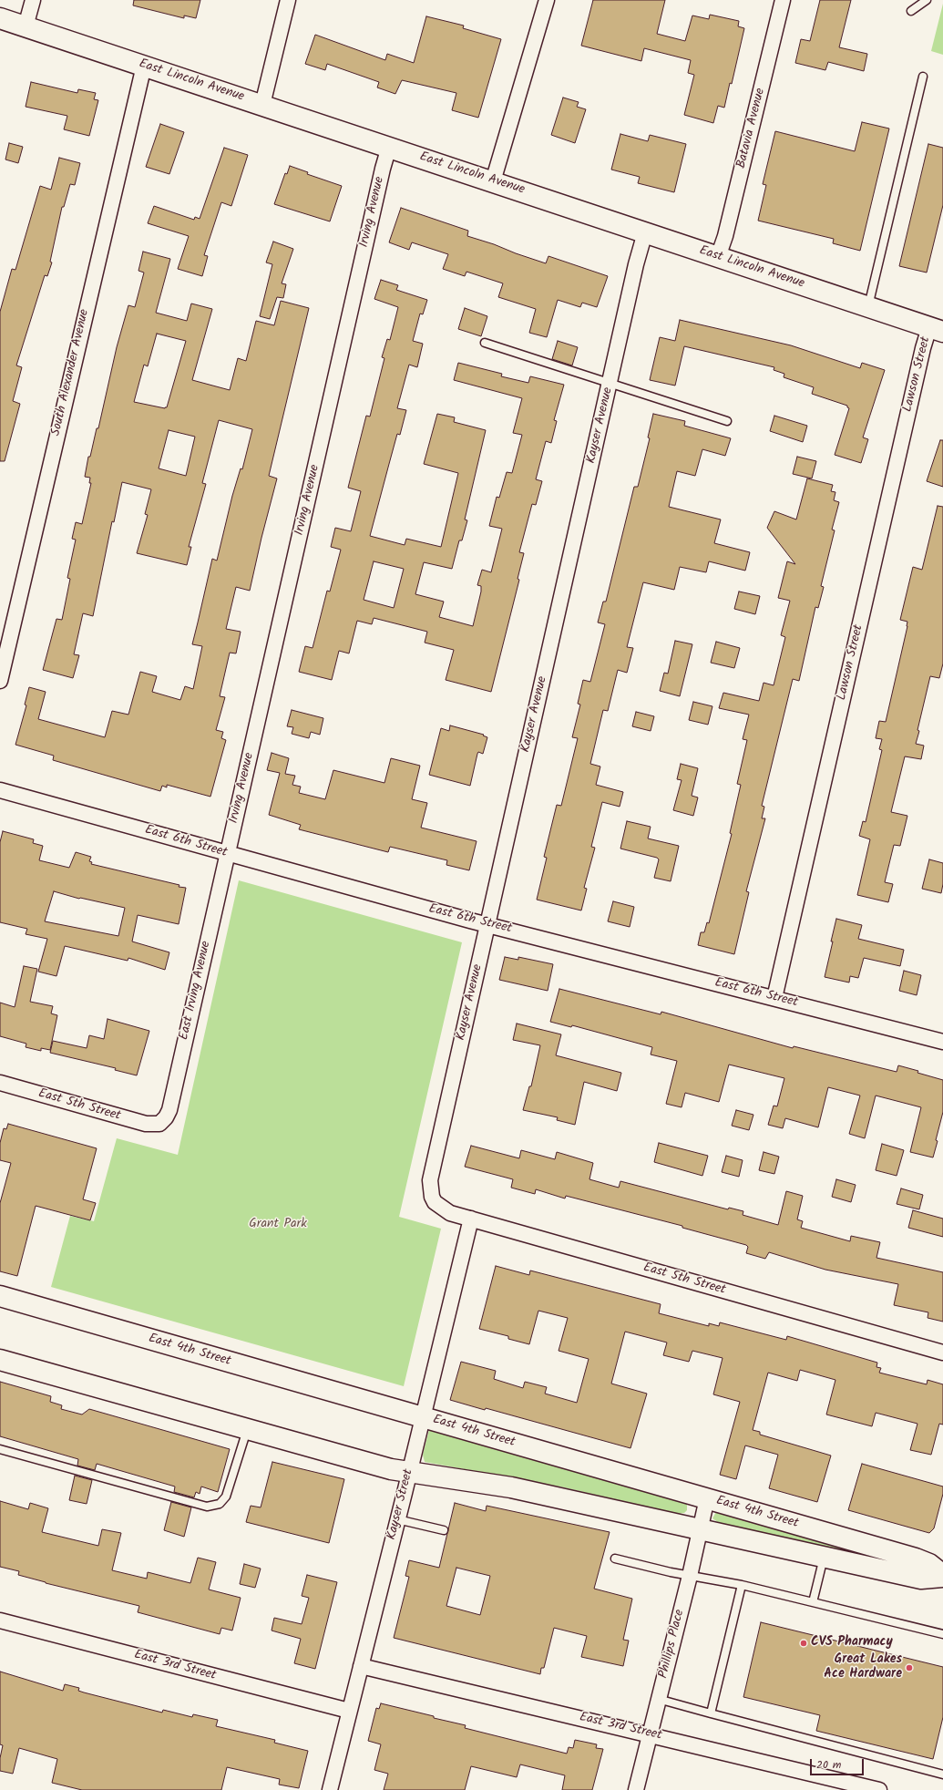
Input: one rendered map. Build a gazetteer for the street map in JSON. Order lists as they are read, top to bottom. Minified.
{"streets":{"street":["East Lincoln Avenue","Batavia Avenue","Irving Avenue","South Alexander Avenue","Lawson Street","Kayser Avenue","East 6th Street","East Irving Avenue","East 5th Street","East 4th Street","Kayser Street","Phillips Place","East 3rd Street"]},"crossings":[["East Lincoln Avenue","Batavia Avenue"],["East Lincoln Avenue","Irving Avenue"],["East Lincoln Avenue","South Alexander Avenue"],["East Lincoln Avenue","Lawson Street"],["East Lincoln Avenue","Kayser Avenue"],["Irving Avenue","East 6th Street"],["Irving Avenue","East Irving Avenue"],["Lawson Street","East 6th Street"],["Kayser Avenue","East 6th Street"],["Kayser Avenue","East 5th Street"],["East 6th Street","East Irving Avenue"],["East Irving Avenue","East 5th Street"],["East 5th Street","Kayser Street"],["East 4th Street","Kayser Street"],["East 4th Street","Phillips Place"],["Kayser Street","East 3rd Street"],["Phillips Place","East 3rd Street"]],"parks":["Grant Park"],"places":["CVS Pharmacy","Great Lakes Ace Hardware"],"scale_bar":"20 m"}
